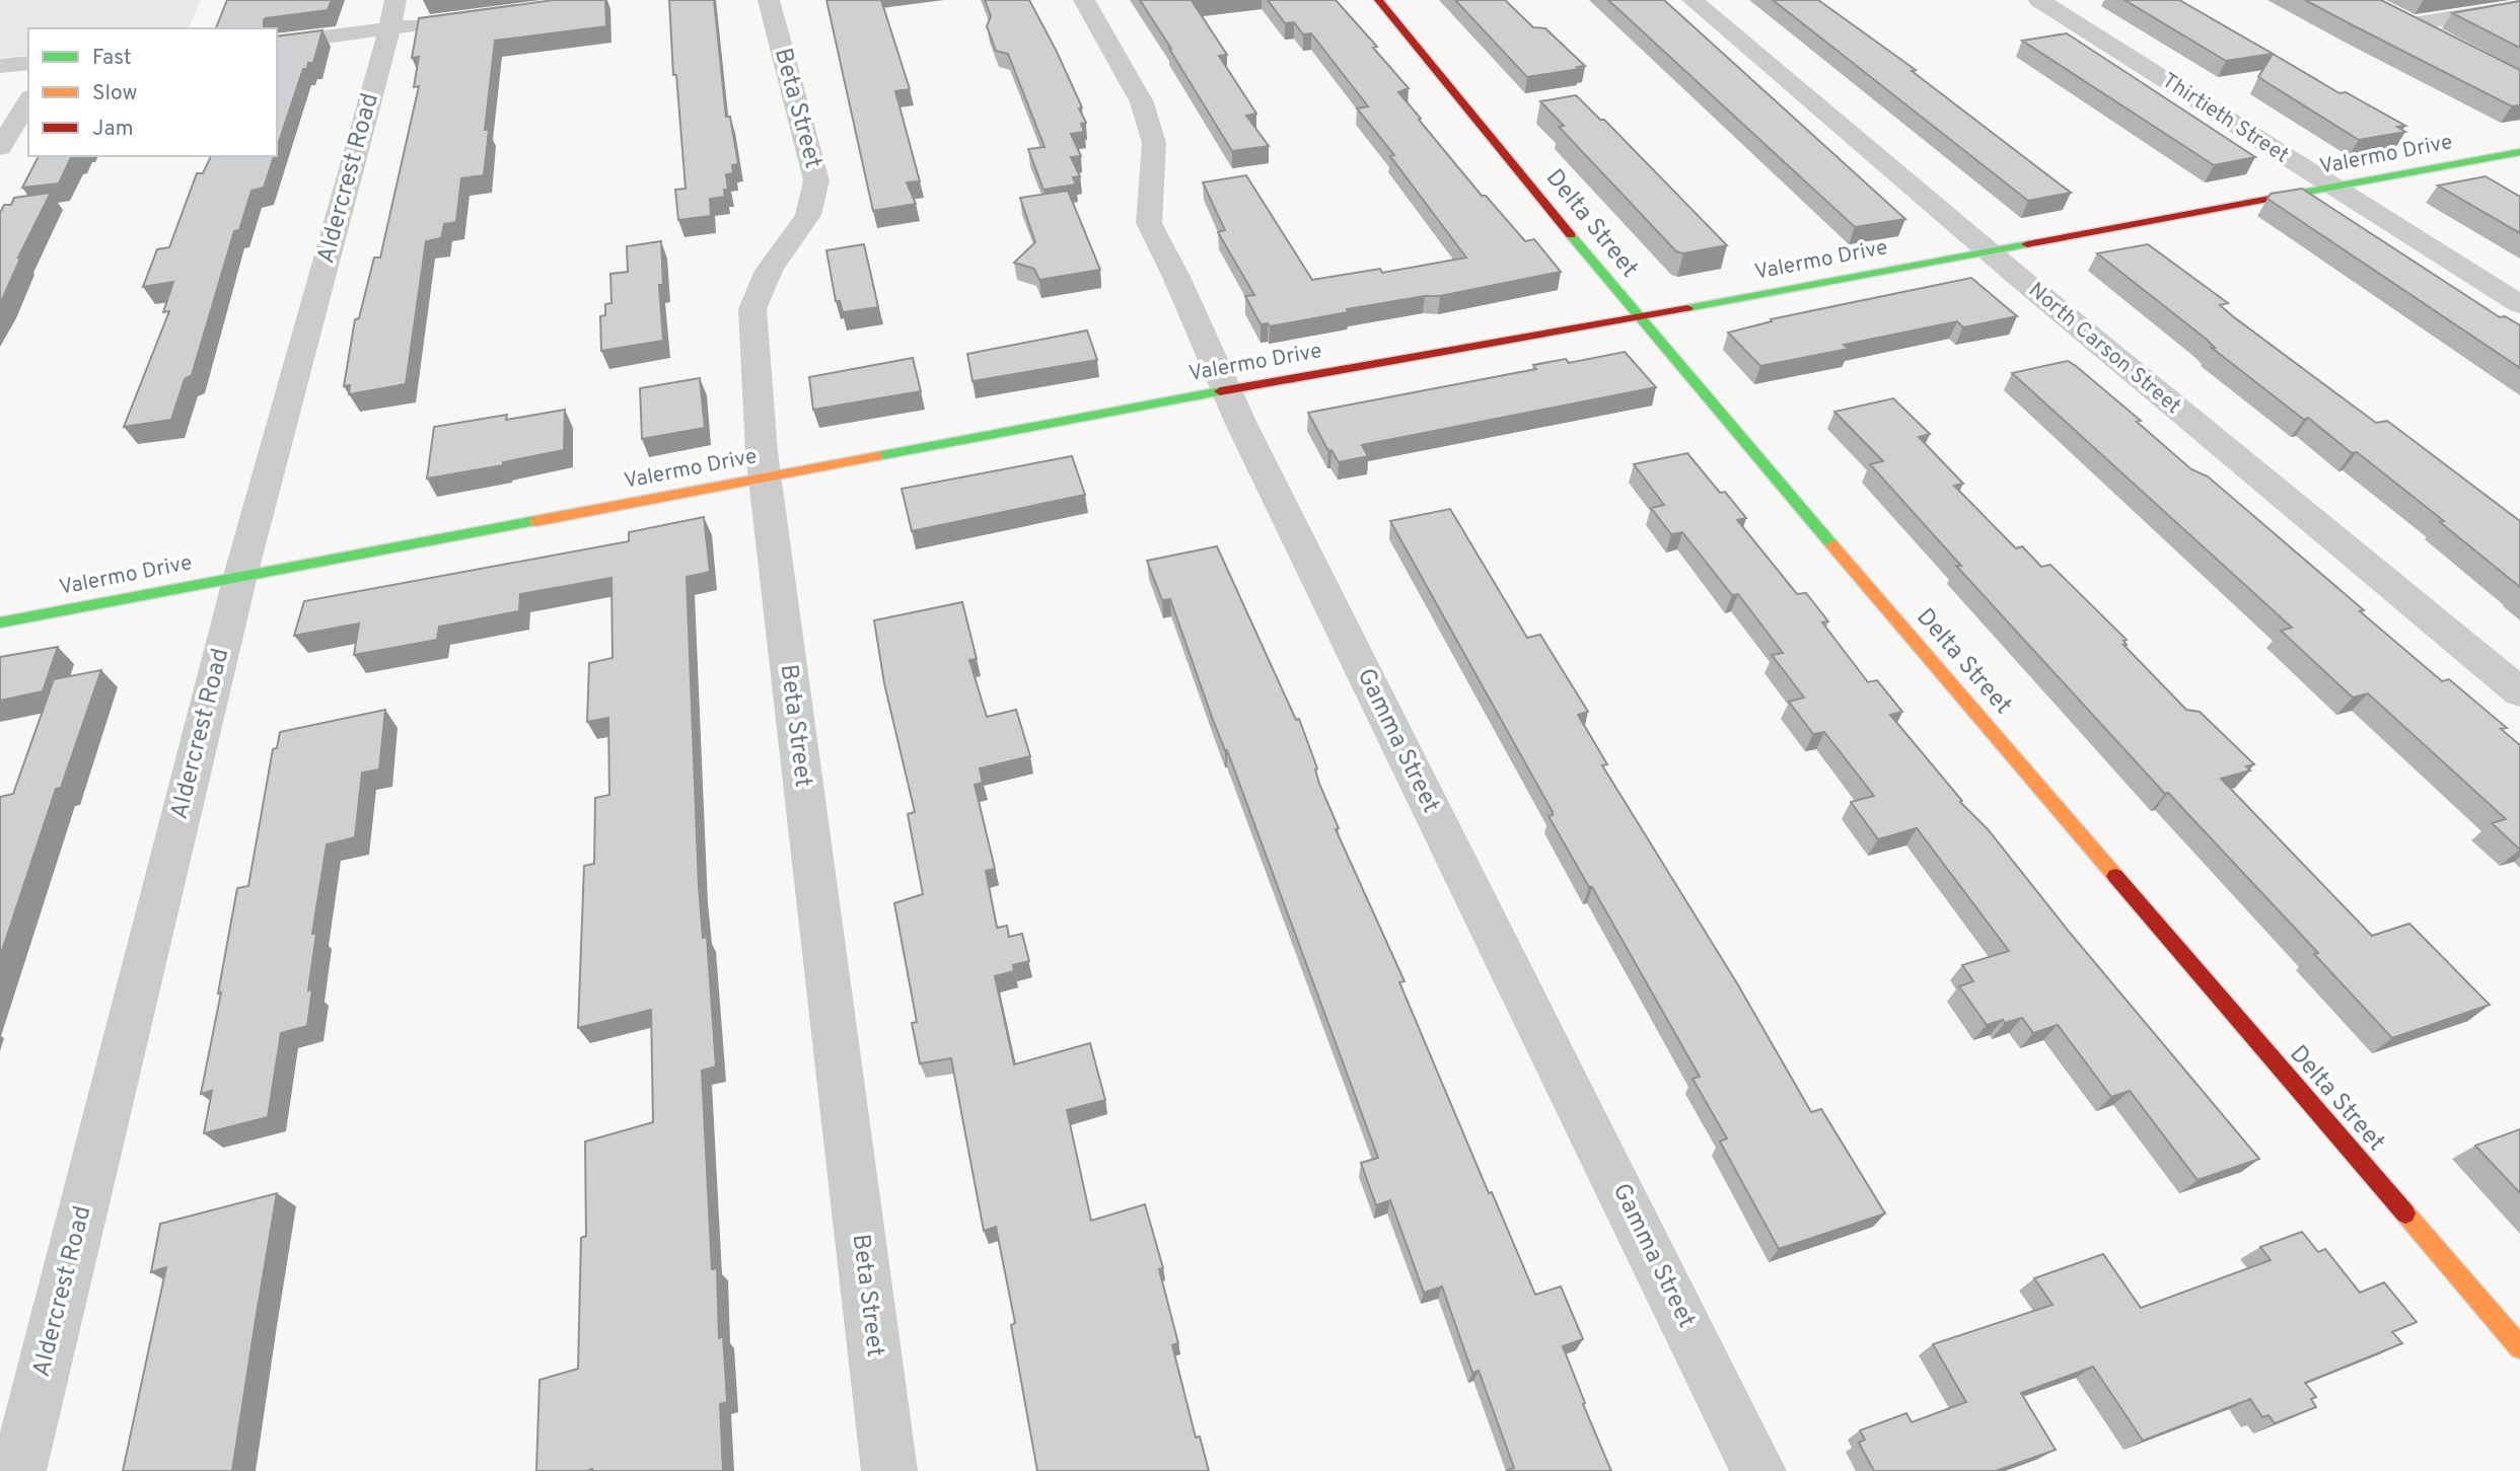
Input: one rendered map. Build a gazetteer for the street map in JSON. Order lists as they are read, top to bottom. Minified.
{"streets":{"street":["Beta Street","Thirtieth Street","Valermo Drive","Aldercrest Road","Delta Street","North Carson Street","Gamma Street"]},"crossings":[["Beta Street","Valermo Drive"],["Thirtieth Street","Valermo Drive"],["Valermo Drive","Aldercrest Road"],["Valermo Drive","Delta Street"],["Valermo Drive","North Carson Street"],["Valermo Drive","Gamma Street"]],"legend":["Fast","Slow","Jam"]}
